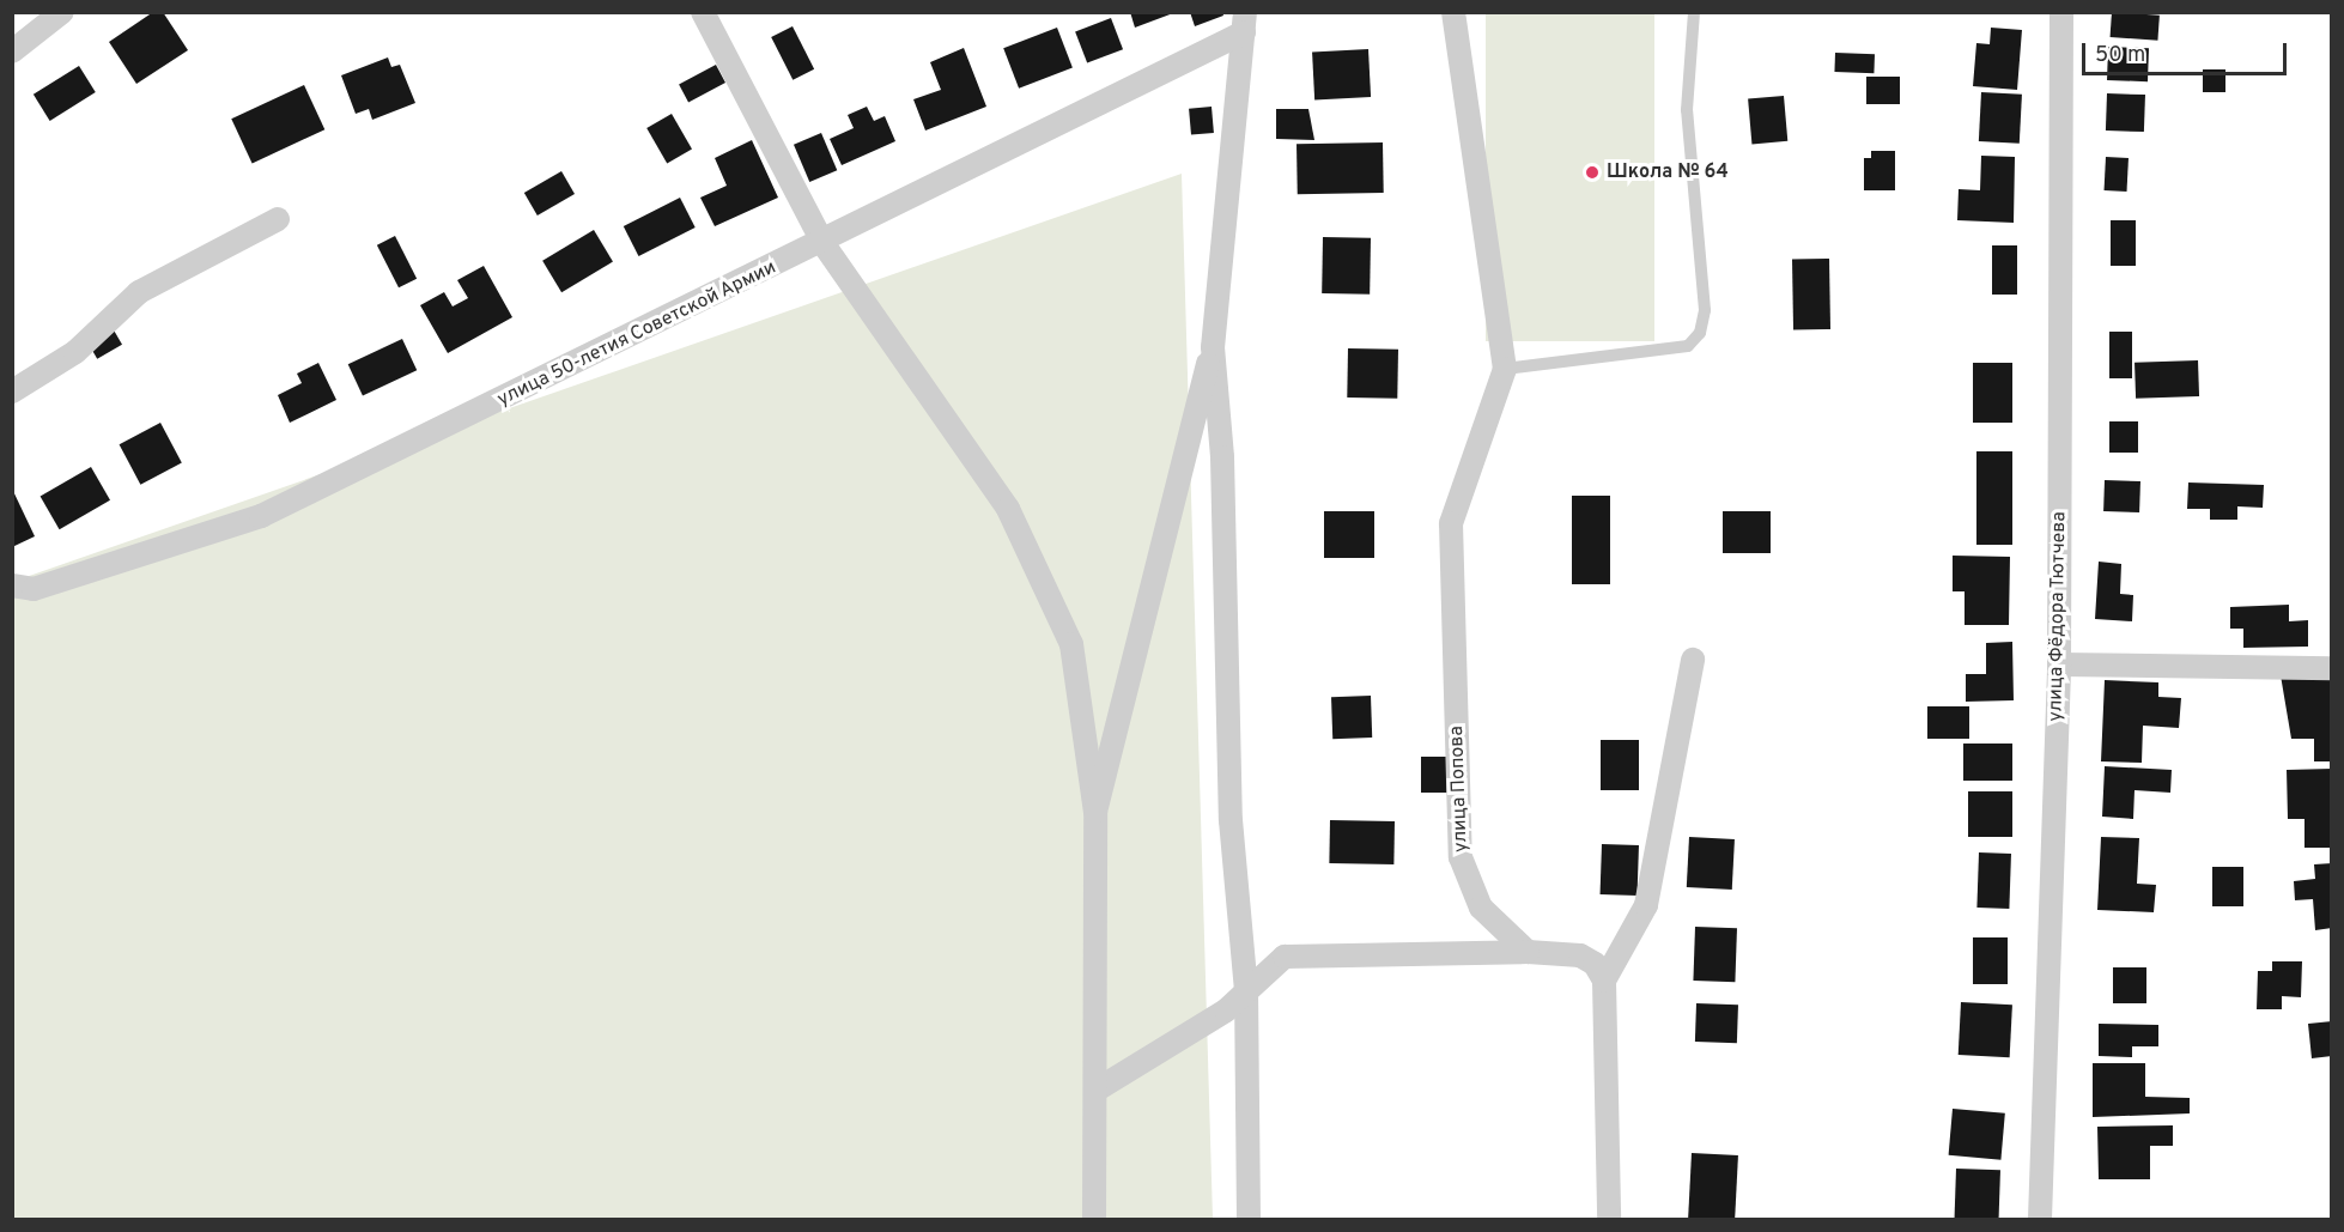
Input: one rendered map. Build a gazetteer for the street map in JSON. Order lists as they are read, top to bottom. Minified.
{"streets":{"street":["улица 50-летия Советской Армии","улица Фёдора Тютчева","улица Попова"]},"places":["Школа № 64"],"scale_bar":"50 m"}
